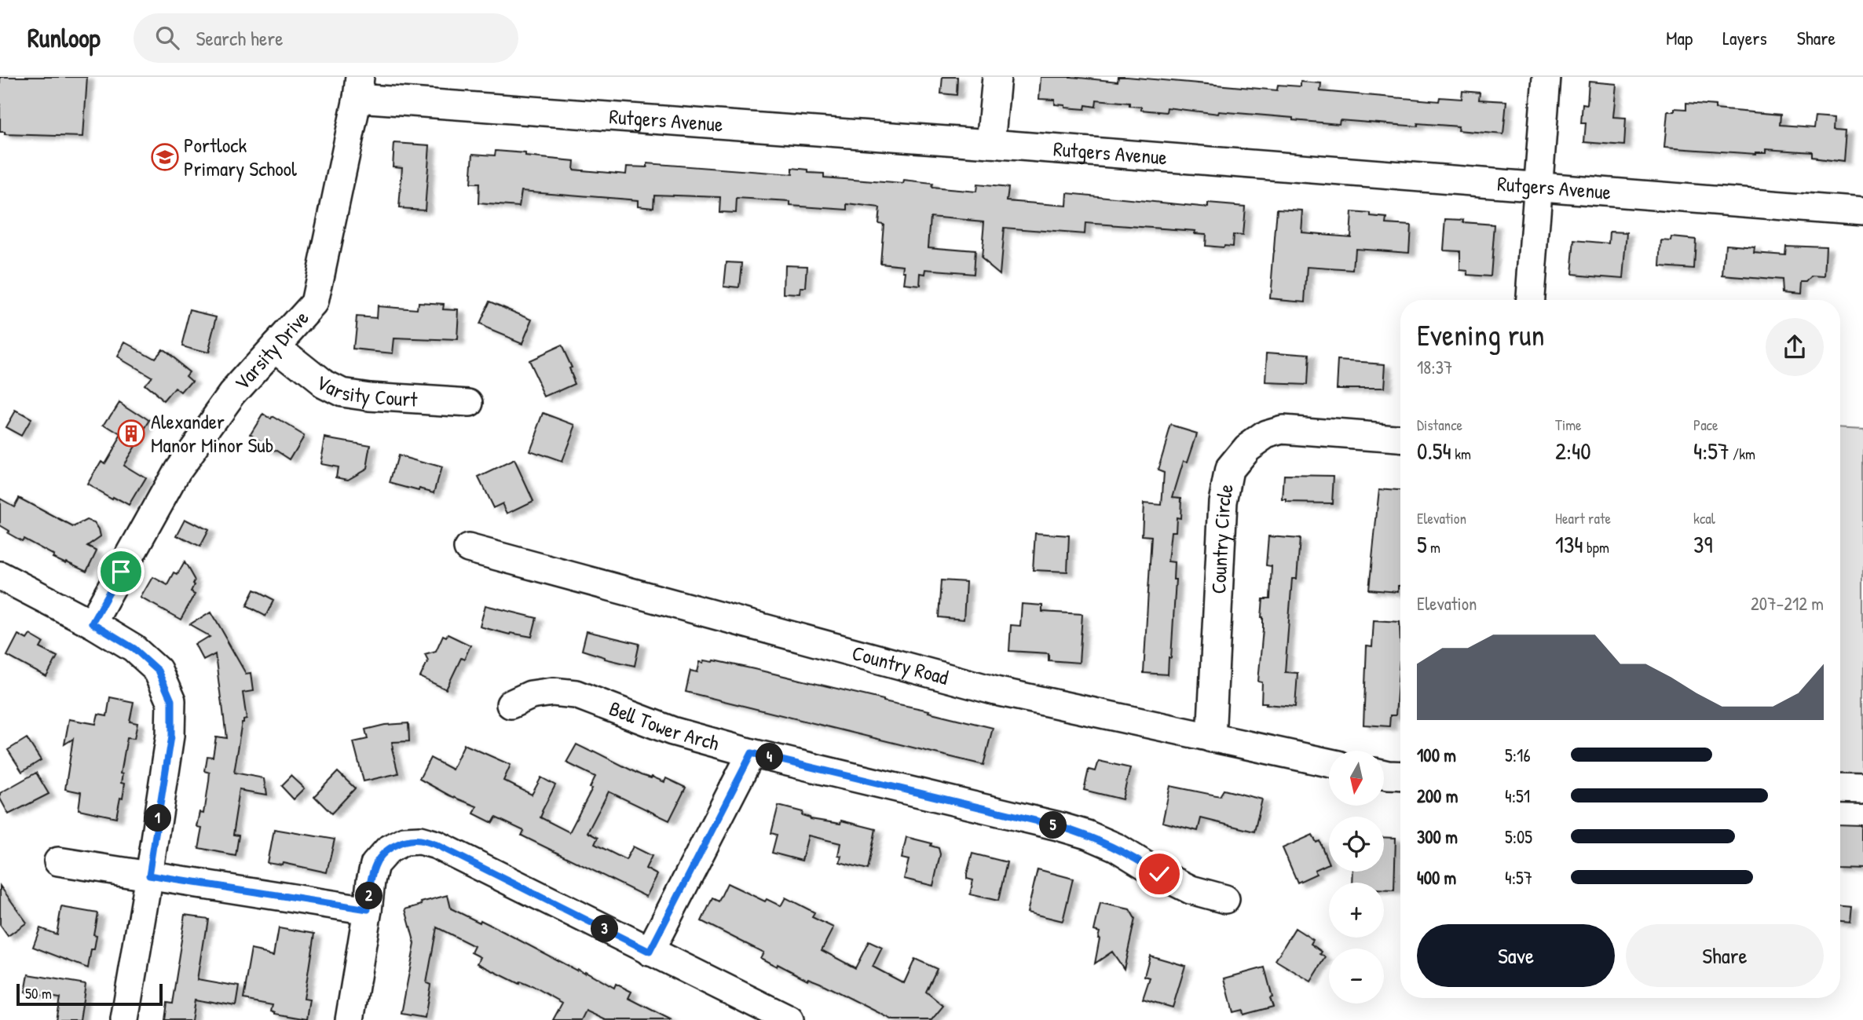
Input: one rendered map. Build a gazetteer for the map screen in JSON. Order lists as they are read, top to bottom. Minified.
{"streets":{"street":["Rutgers Avenue","Varsity Drive","Varsity Court","Country Circle","Country Road","Bell Tower Arch"]},"crossings":[["Rutgers Avenue","Varsity Drive"],["Varsity Drive","Varsity Court"],["Country Circle","Country Road"]],"places":{"school or university":["Portlock Primary School"],"building":["Alexander Manor Minor Sub"]},"scale_bar":"50 m","north":"bottom","page":{"header":"Runloop","search":"Search here","nav":["Map","Layers","Share"],"heading":["Evening run","18:37"],"stats":[["Distance","0.54 km"],["Time","2:40"],["Pace","4:57 /km"],["Elevation","5 m"],["Heart rate","134 bpm"],["kcal","39"]],"chart":["Elevation","207–212 m"],"list":[{"name":"100 m","note":"5:16"},{"name":"200 m","note":"4:51"},{"name":"300 m","note":"5:05"},{"name":"400 m","note":"4:57"}],"pins":["4","1","5","2","3"],"map_buttons":["+","−"],"buttons":["Save","Share"],"scale":"50 m"}}
